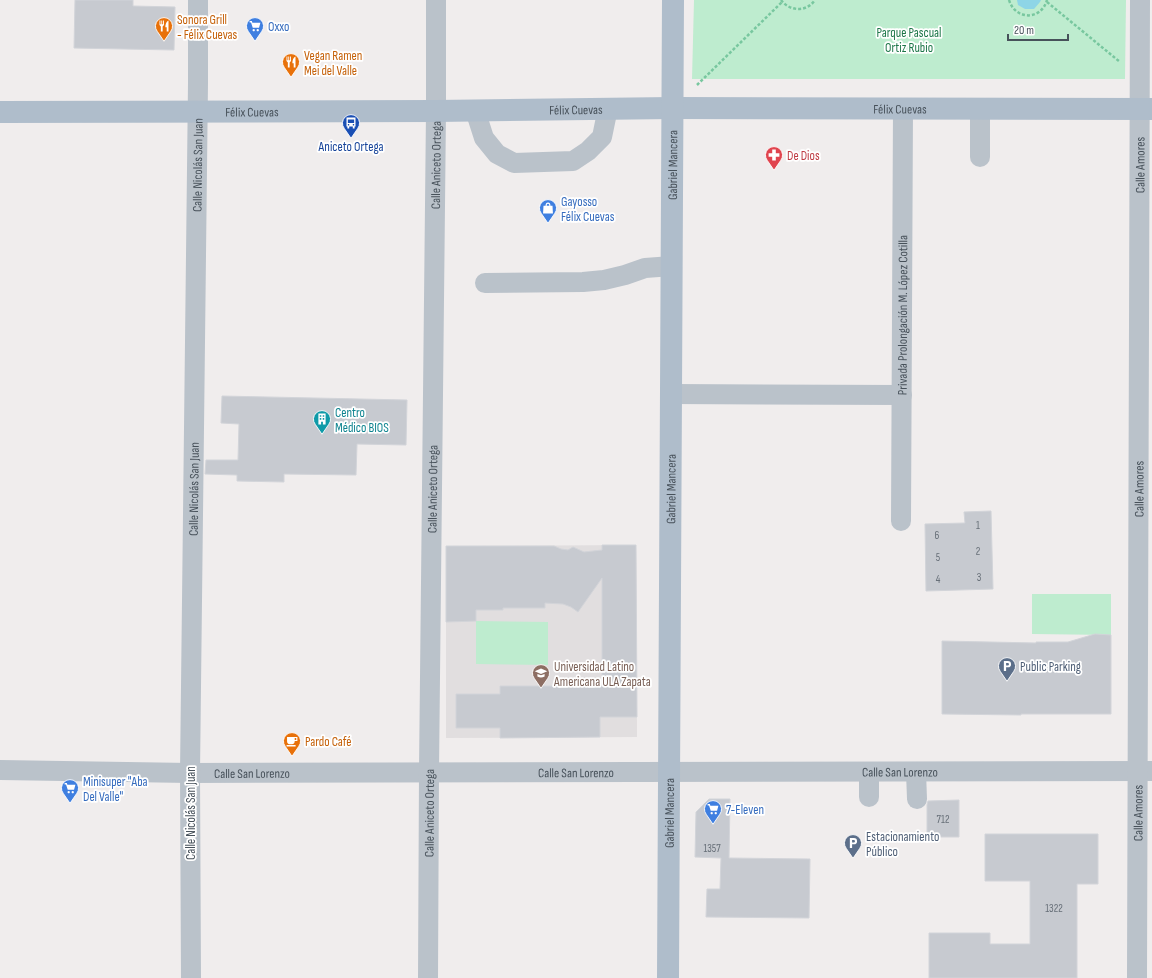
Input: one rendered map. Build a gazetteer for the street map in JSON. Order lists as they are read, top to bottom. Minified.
{"streets":{"main road":["Félix Cuevas","Gabriel Mancera"],"street":["Calle Nicolás San Juan","Calle Aniceto Ortega","Calle Amores","Privada Prolongación M. López Cotilla","Calle San Lorenzo"]},"crossings":[["Félix Cuevas","Calle Nicolás San Juan"],["Félix Cuevas","Calle Aniceto Ortega"],["Félix Cuevas","Gabriel Mancera"],["Félix Cuevas","Calle Amores"],["Félix Cuevas","Privada Prolongación M. López Cotilla"],["Calle Nicolás San Juan","Calle San Lorenzo"],["Calle Aniceto Ortega","Calle San Lorenzo"],["Gabriel Mancera","Calle San Lorenzo"],["Calle Amores","Calle San Lorenzo"]],"parks":["Parque Pascual Ortiz Rubio"],"places":{"restaurant":["Sonora Grill - Félix Cuevas","Vegan Ramen Mei del Valle"],"supermarket":["Oxxo","Minisuper \"Aba Del Valle\"","7-Eleven"],"bus stop":["Aniceto Ortega"],"pharmacy":["De Dios"],"shop":["Gayosso Félix Cuevas"],"building":["Centro Médico BIOS"],"parking":["Public Parking","Estacionamiento Público"],"school or university":["Universidad Latino Americana ULA Zapata"],"cafe":["Pardo Café"]},"house_numbers":["1","6","2","5","3","4","712","1357","1322"],"scale_bar":"20 m"}
